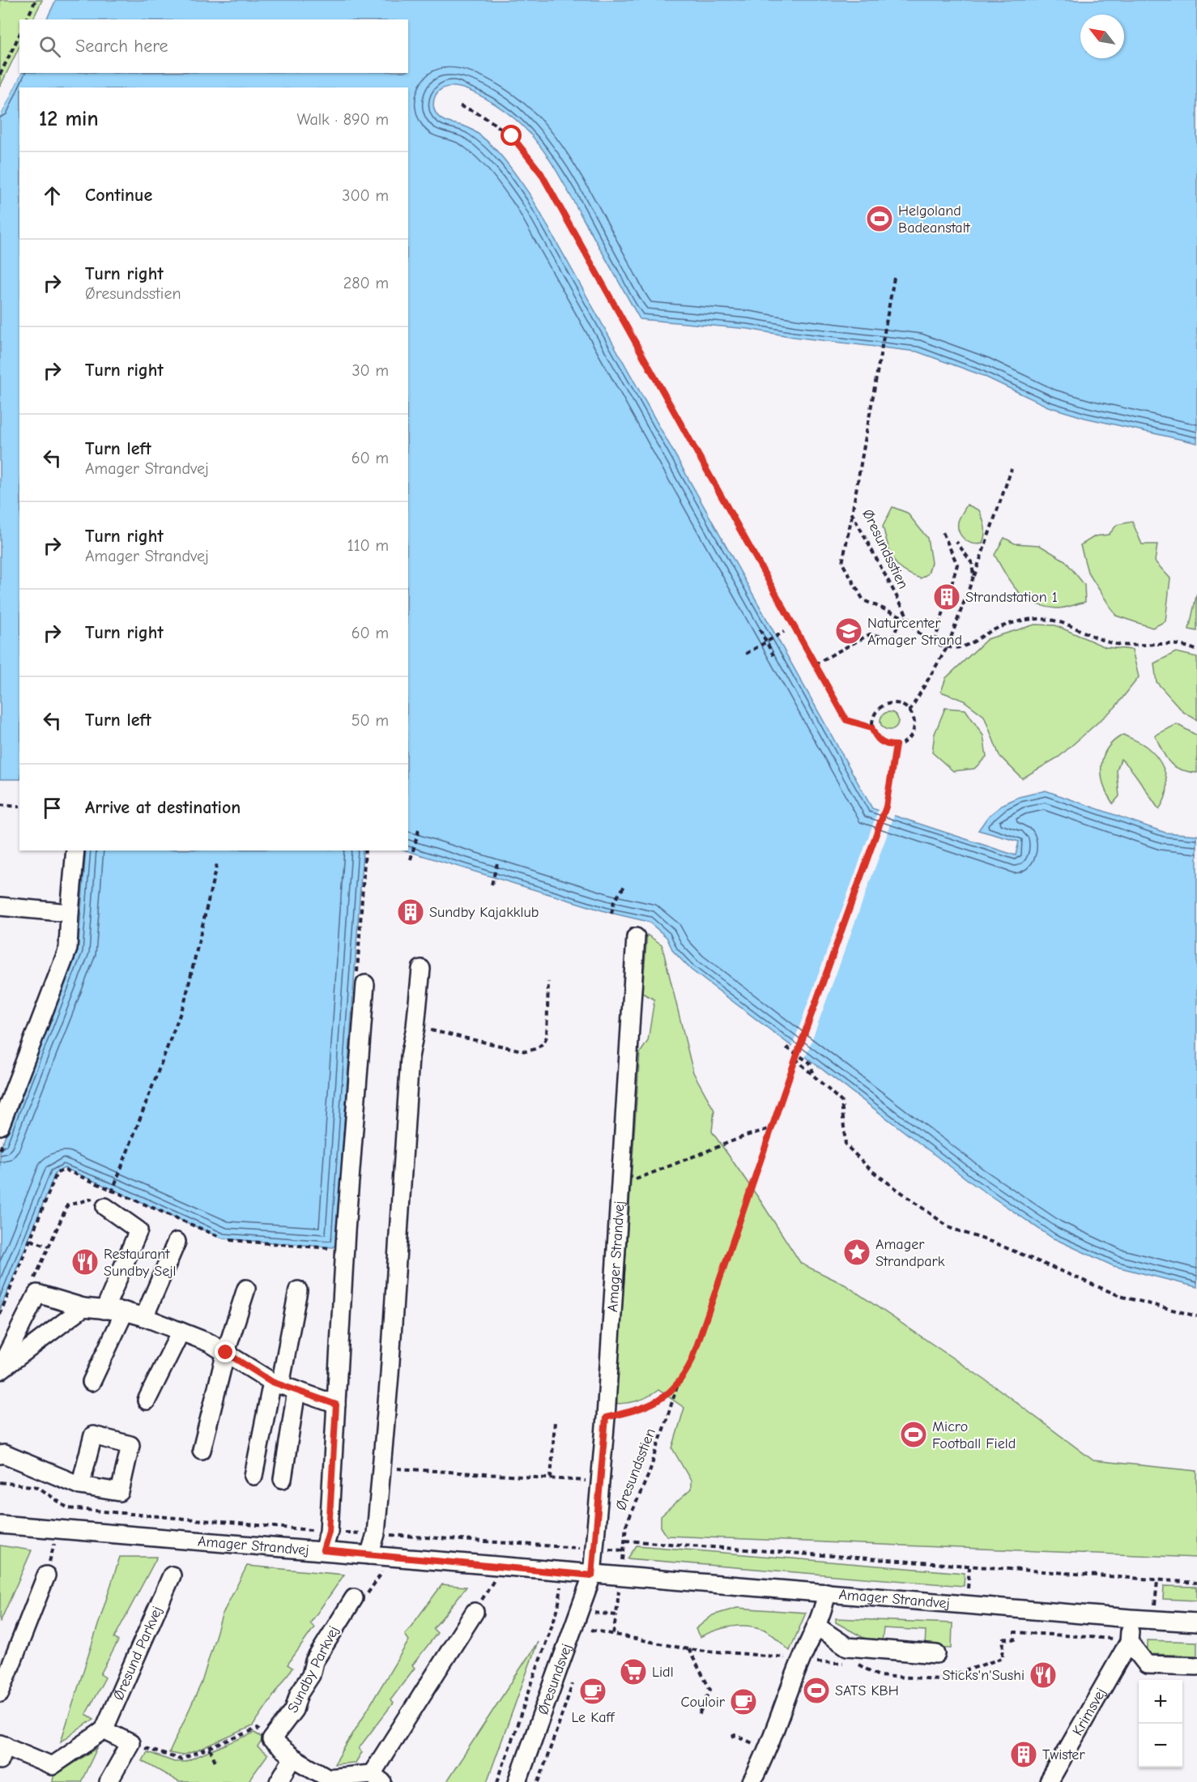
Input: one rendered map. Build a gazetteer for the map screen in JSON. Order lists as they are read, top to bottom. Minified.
{"streets":{"street":["Amager Strandvej","Øresund Parkvej","Sundby Parkvej","Øresundsvej","Krimsvej"],"path":["Øresundsstien"]},"crossings":[["Amager Strandvej","Øresundsvej"]],"places":{"sports":["Helgoland Badeanstalt","Micro Football Field","SATS KBH"],"building":["Strandstation 1","Sundby Kajakklub","Twister"],"school or university":["Naturcenter Amager Strand"],"place":["Amager Strandpark"],"restaurant":["Restaurant Sundby Sejl","Sticks'n'Sushi"],"supermarket":["Lidl"],"cafe":["Le Kaff","Couloir"]},"north":"top left","page":{"search":"Search here","heading":["12 min","Walk · 890 m"],"list":[["Continue","300 m"],["Turn right","Øresundsstien","280 m"],["Turn right","30 m"],["Turn left","Amager Strandvej","60 m"],["Turn right","Amager Strandvej","110 m"],["Turn right","60 m"],["Turn left","50 m"],"Arrive at destination"],"map_buttons":["+","−"]}}
